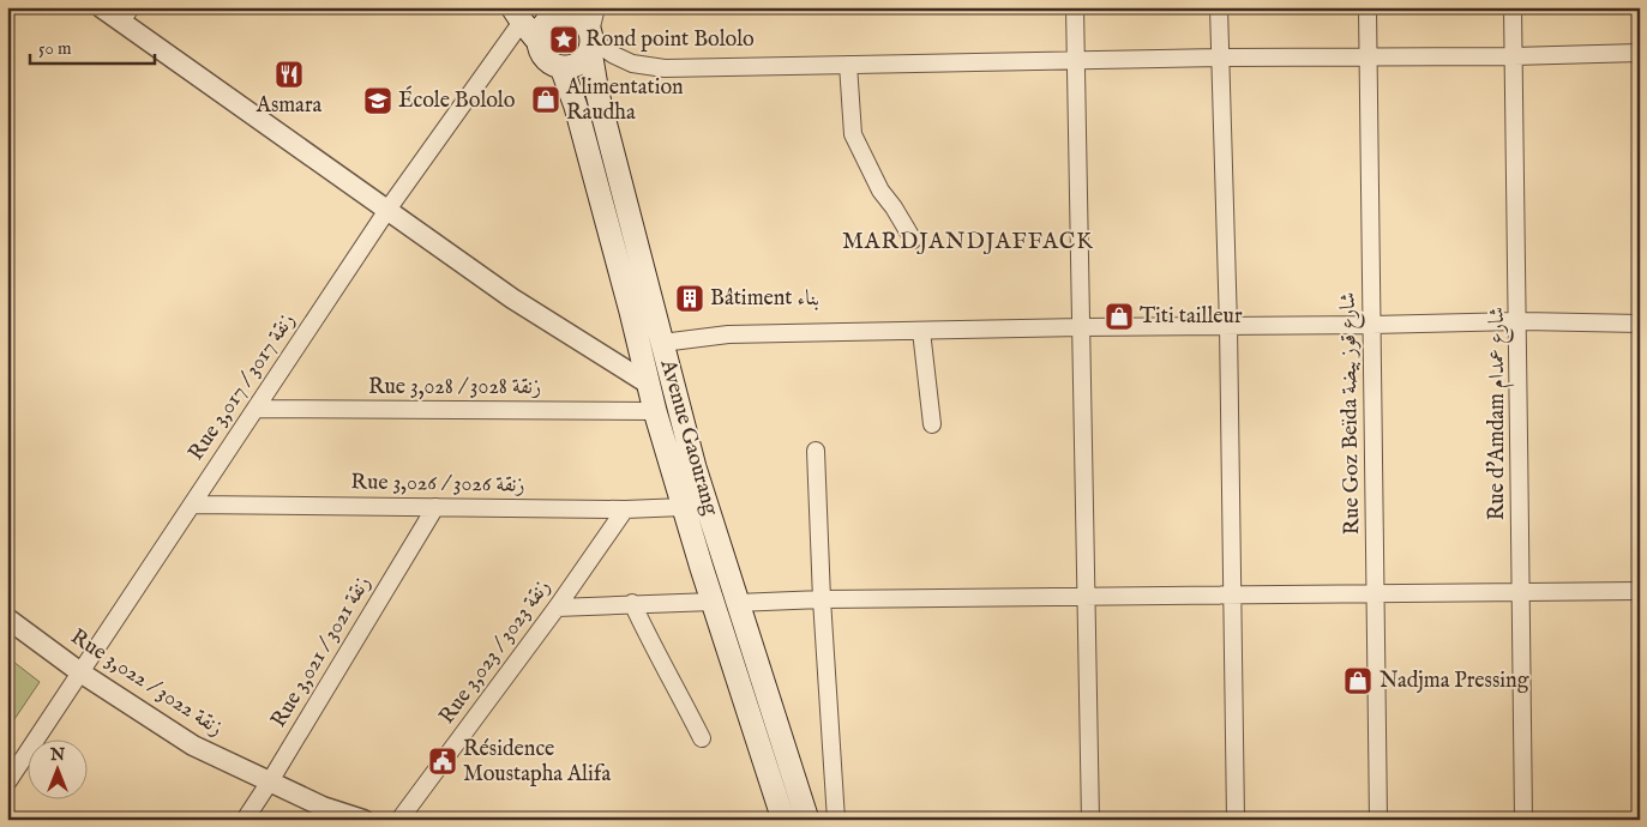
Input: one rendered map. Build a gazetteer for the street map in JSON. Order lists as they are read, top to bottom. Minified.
{"streets":{"main road":["Avenue Gaourang"],"street":["Rue 3,017 / زنقة 3017","Rue 3,028 / زنقة 3028","Rue Goz Beïda شارع قوز بيضة","Rue d'Amdam شارع عمدام","Rue 3,026 / زنقة 3026","Rue 3,021 / زنقة 3021","Rue 3,023 / زنقة 3023","Rue 3,022 / زنقة 3022"]},"crossings":[["Rue 3,017 / زنقة 3017","Rue 3,028 / زنقة 3028"],["Rue 3,017 / زنقة 3017","Rue 3,026 / زنقة 3026"],["Rue 3,017 / زنقة 3017","Rue 3,022 / زنقة 3022"],["Rue 3,028 / زنقة 3028","Avenue Gaourang"],["Avenue Gaourang","Rue 3,026 / زنقة 3026"],["Rue 3,026 / زنقة 3026","Rue 3,021 / زنقة 3021"],["Rue 3,026 / زنقة 3026","Rue 3,023 / زنقة 3023"],["Rue 3,021 / زنقة 3021","Rue 3,022 / زنقة 3022"]],"districts":["MARDJANDJAFFACK"],"places":{"place":["Rond point Bololo"],"restaurant":["Asmara"],"shop":["Alimentation Raudha","Titi tailleur","Nadjma Pressing"],"school or university":["École Bololo"],"building":["Bâtiment بناء"],"public building":["Résidence Moustapha Alifa"]},"scale_bar":"50 m","north":"top"}
